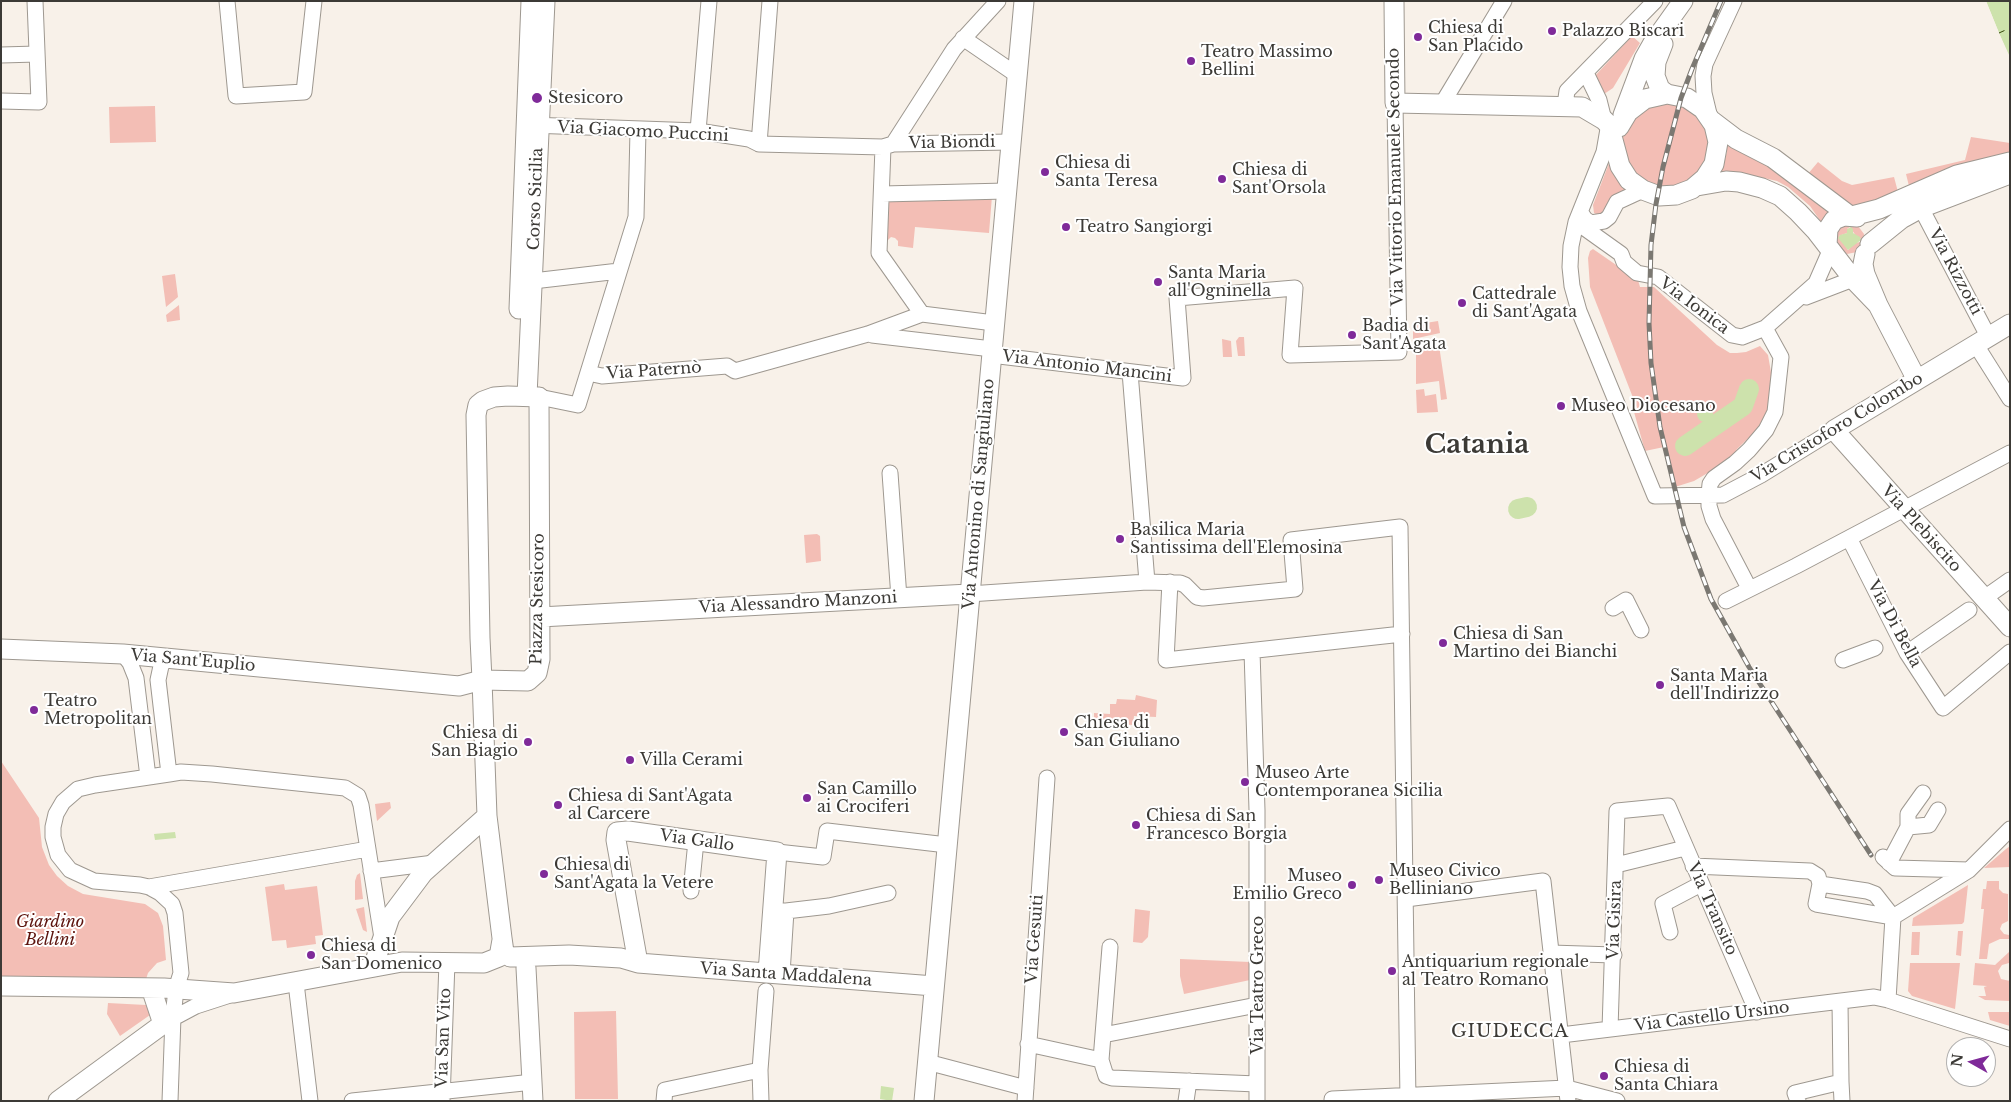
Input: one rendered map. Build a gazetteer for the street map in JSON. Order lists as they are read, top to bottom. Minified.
{"streets":{"main road":["Via Vittorio Emanuele Secondo","Corso Sicilia","Via Cristoforo Colombo","Via Antonino di Sangiuliano","Via Plebiscito","Piazza Stesicoro","Via Alessandro Manzoni","Via Sant'Euplio","Via Gallo","Via Santa Maddalena"],"street":["Via Giacomo Puccini","Via Biondi","Via Rizzotti","Via Ionica","Via Antonio Mancini","Via Paternò","Via Di Bella","Via Transito","Via Gisira","Via Gesuiti","Via Teatro Greco","Via Castello Ursino","Via San Vito"]},"crossings":[["Via Giacomo Puccini","Via Biondi"],["Via Giacomo Puccini","Corso Sicilia"],["Via Biondi","Via Antonino di Sangiuliano"],["Via Vittorio Emanuele Secondo","Via Antonio Mancini"],["Corso Sicilia","Piazza Stesicoro"],["Via Rizzotti","Via Cristoforo Colombo"],["Via Ionica","Via Cristoforo Colombo"],["Via Antonio Mancini","Via Paternò"],["Via Antonio Mancini","Via Antonino di Sangiuliano"],["Via Cristoforo Colombo","Via Plebiscito"],["Via Antonino di Sangiuliano","Via Alessandro Manzoni"],["Via Antonino di Sangiuliano","Via Santa Maddalena"],["Piazza Stesicoro","Via Alessandro Manzoni"],["Piazza Stesicoro","Via Sant'Euplio"],["Via Gallo","Via Santa Maddalena"],["Via Transito","Via Gisira"],["Via Transito","Via Castello Ursino"],["Via Gisira","Via Castello Ursino"],["Via Santa Maddalena","Via San Vito"]],"districts":["Catania","GIUDECCA"],"parks":["Giardino Bellini"],"places":["Palazzo Biscari","Chiesa di San Placido","Teatro Massimo Bellini","Stesicoro","Chiesa di Santa Teresa","Chiesa di Sant'Orsola","Teatro Sangiorgi","Santa Maria all'Ogninella","Cattedrale di Sant'Agata","Badia di Sant'Agata","Museo Diocesano","Basilica Maria Santissima dell'Elemosina","Chiesa di San Martino dei Bianchi","Santa Maria dell'Indirizzo","Teatro Metropolitan","Chiesa di San Giuliano","Chiesa di San Biagio","Villa Cerami","Museo Arte Contemporanea Sicilia","San Camillo ai Crociferi","Chiesa di Sant'Agata al Carcere","Chiesa di San Francesco Borgia","Chiesa di Sant'Agata la Vetere","Museo Civico Belliniano","Museo Emilio Greco","Chiesa di San Domenico","Antiquarium regionale al Teatro Romano","Chiesa di Santa Chiara"],"north":"left"}
